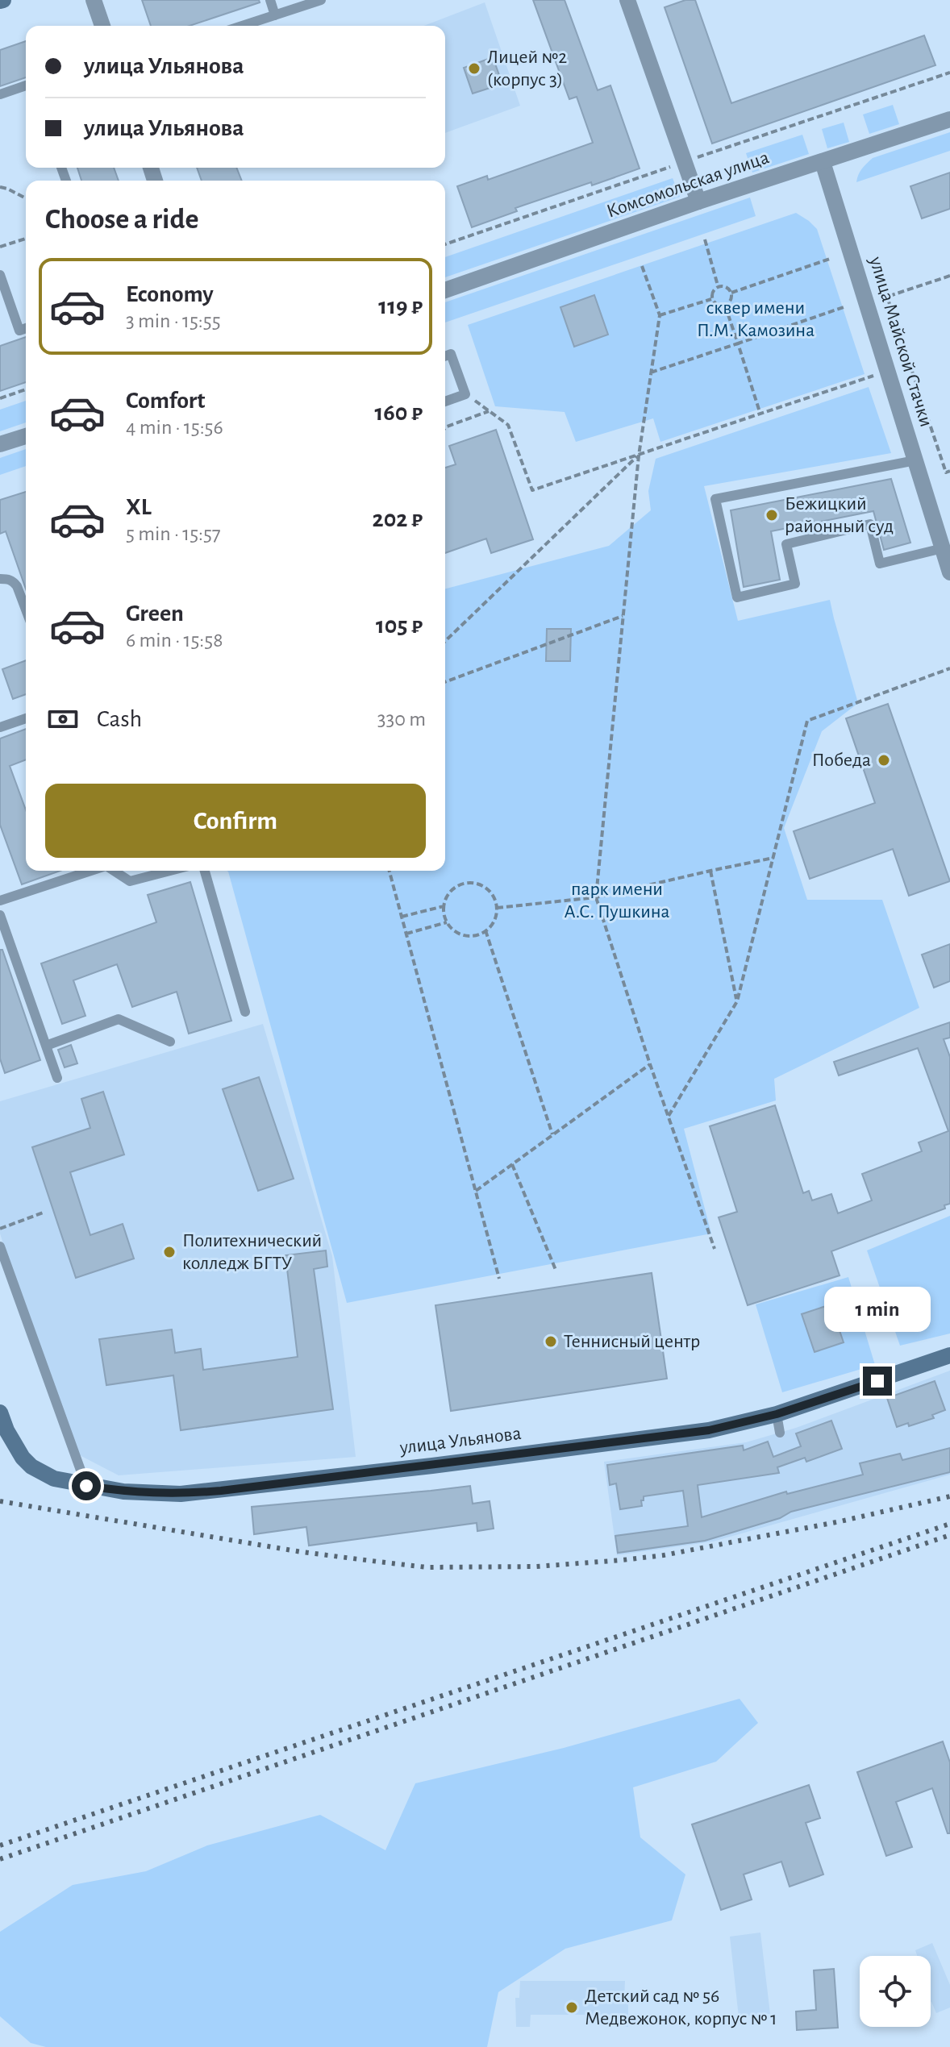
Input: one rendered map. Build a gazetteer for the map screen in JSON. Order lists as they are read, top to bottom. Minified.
{"streets":{"main road":["улица Ульянова"],"street":["Комсомольская улица","улица Майской Стачки"]},"crossings":[["Комсомольская улица","улица Майской Стачки"]],"parks":["сквер имени П.М. Камозина","парк имени А.С. Пушкина"],"places":["Лицей №2 (корпус 3)","Бежицкий районный суд","Победа","Политехнический колледж БГТУ","Теннисный центр","Детский сад № 56 Медвежонок, корпус № 1"],"page":{"banner":["улица Ульянова","улица Ульянова"],"heading":"Choose a ride","list":[{"name":"Economy","note":"3 min · 15:55","value":"119 ₽"},{"name":"Comfort","note":"4 min · 15:56","value":"160 ₽"},{"name":"XL","note":"5 min · 15:57","value":"202 ₽"},{"name":"Green","note":"6 min · 15:58","value":"105 ₽"}],"pay":["Cash","330 m"],"buttons":"Confirm","bubble":"1 min"}}
